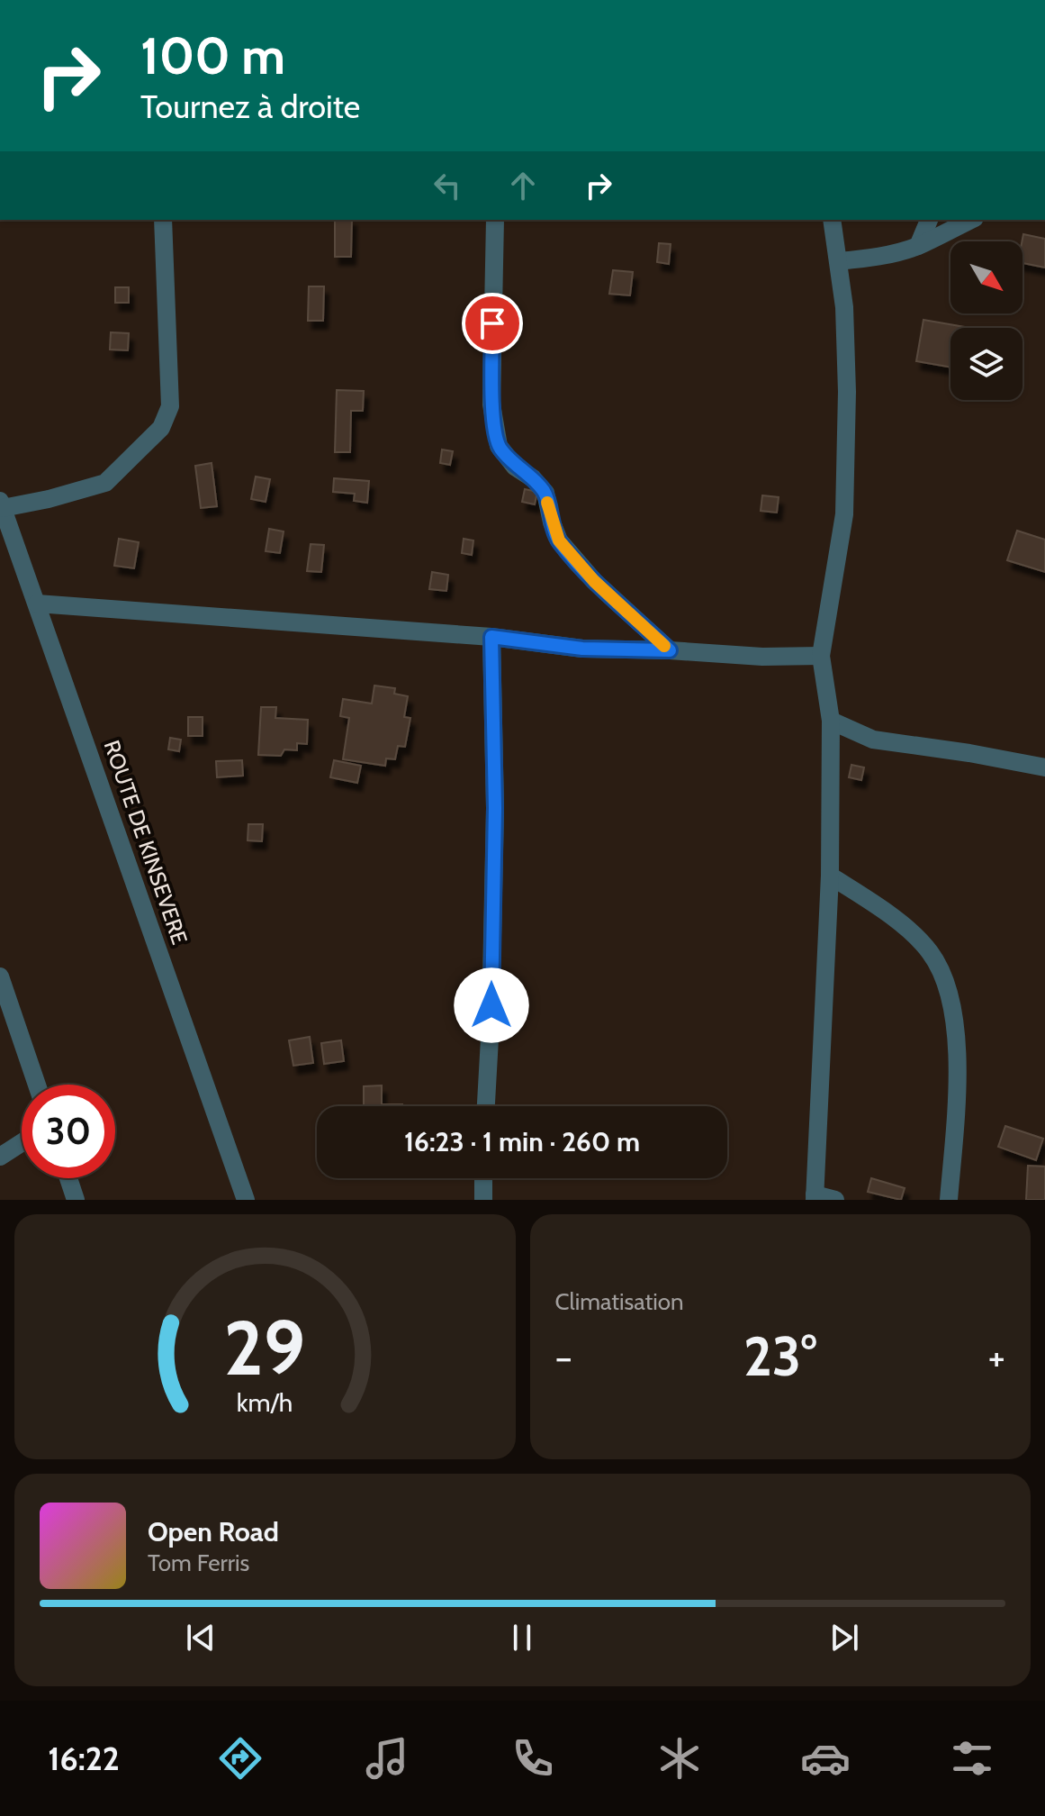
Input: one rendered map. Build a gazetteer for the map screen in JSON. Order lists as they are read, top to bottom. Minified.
{"streets":{"street":["ROUTE DE KINSEVERE"]},"north":"bottom right","page":{"turn":["100 m","Tournez à droite"],"limit":"30","trip":"16:23 · 1 min · 260 m","tile":"Climatisation","heat":["−","23°","+"],"song":["Open Road","Tom Ferris"],"tabs":"16:22","gauge":["29","km/h"]}}
